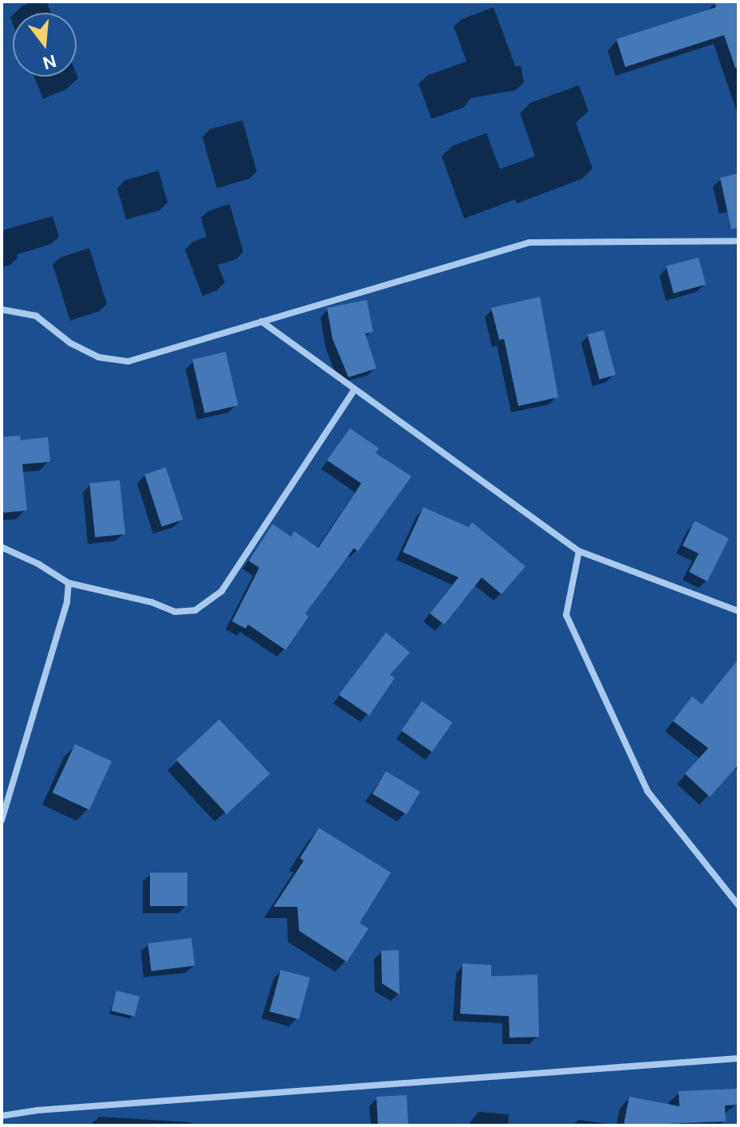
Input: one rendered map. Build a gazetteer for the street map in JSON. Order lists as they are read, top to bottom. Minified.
{"north":"bottom"}
